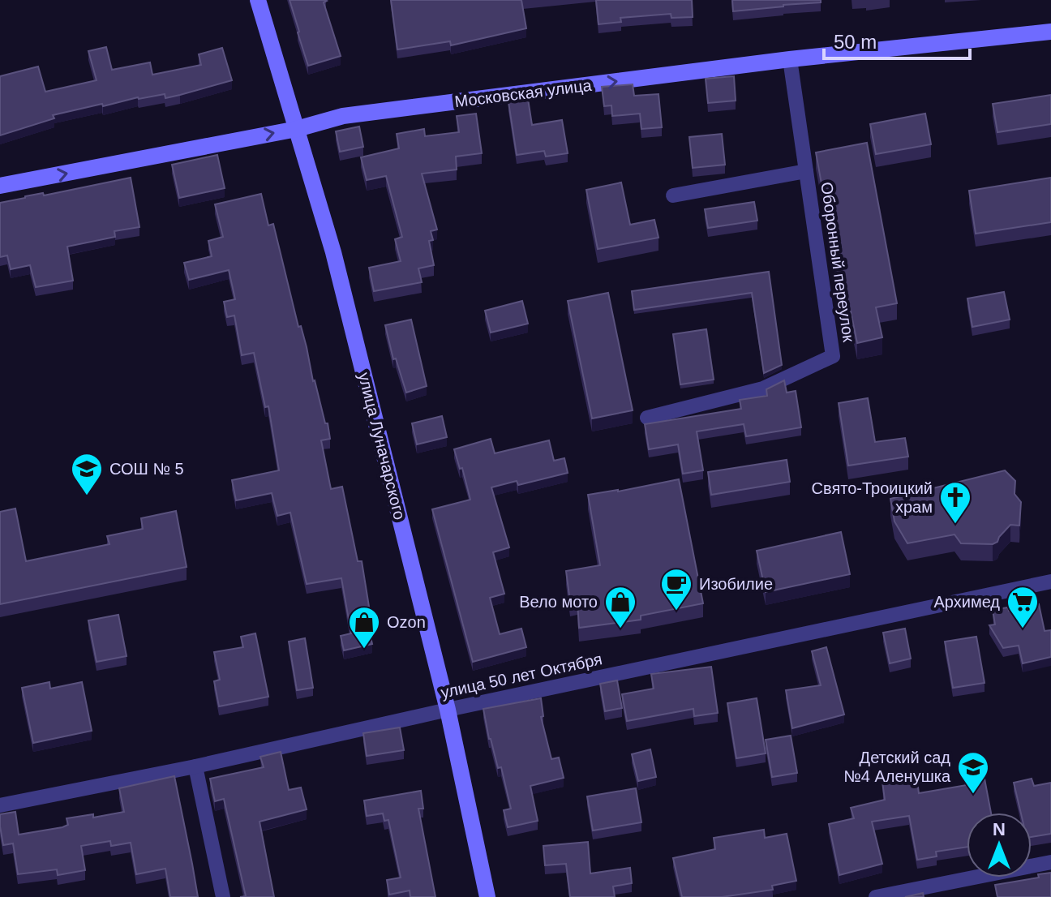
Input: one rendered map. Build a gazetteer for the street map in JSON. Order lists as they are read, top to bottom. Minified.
{"streets":{"street":["Московская улица","Оборонный переулок","улица Луначарского","улица 50 лет Октября"]},"crossings":[["Московская улица","Оборонный переулок"],["Московская улица","улица Луначарского"],["улица Луначарского","улица 50 лет Октября"]],"one_way":["Московская улица"],"places":{"school or university":["СОШ № 5","Детский сад №4 Аленушка"],"church":["Свято-Троицкий храм"],"cafe":["Изобилие"],"shop":["Вело мото","Ozon"],"supermarket":["Архимед"]},"scale_bar":"50 m","north":"top"}
